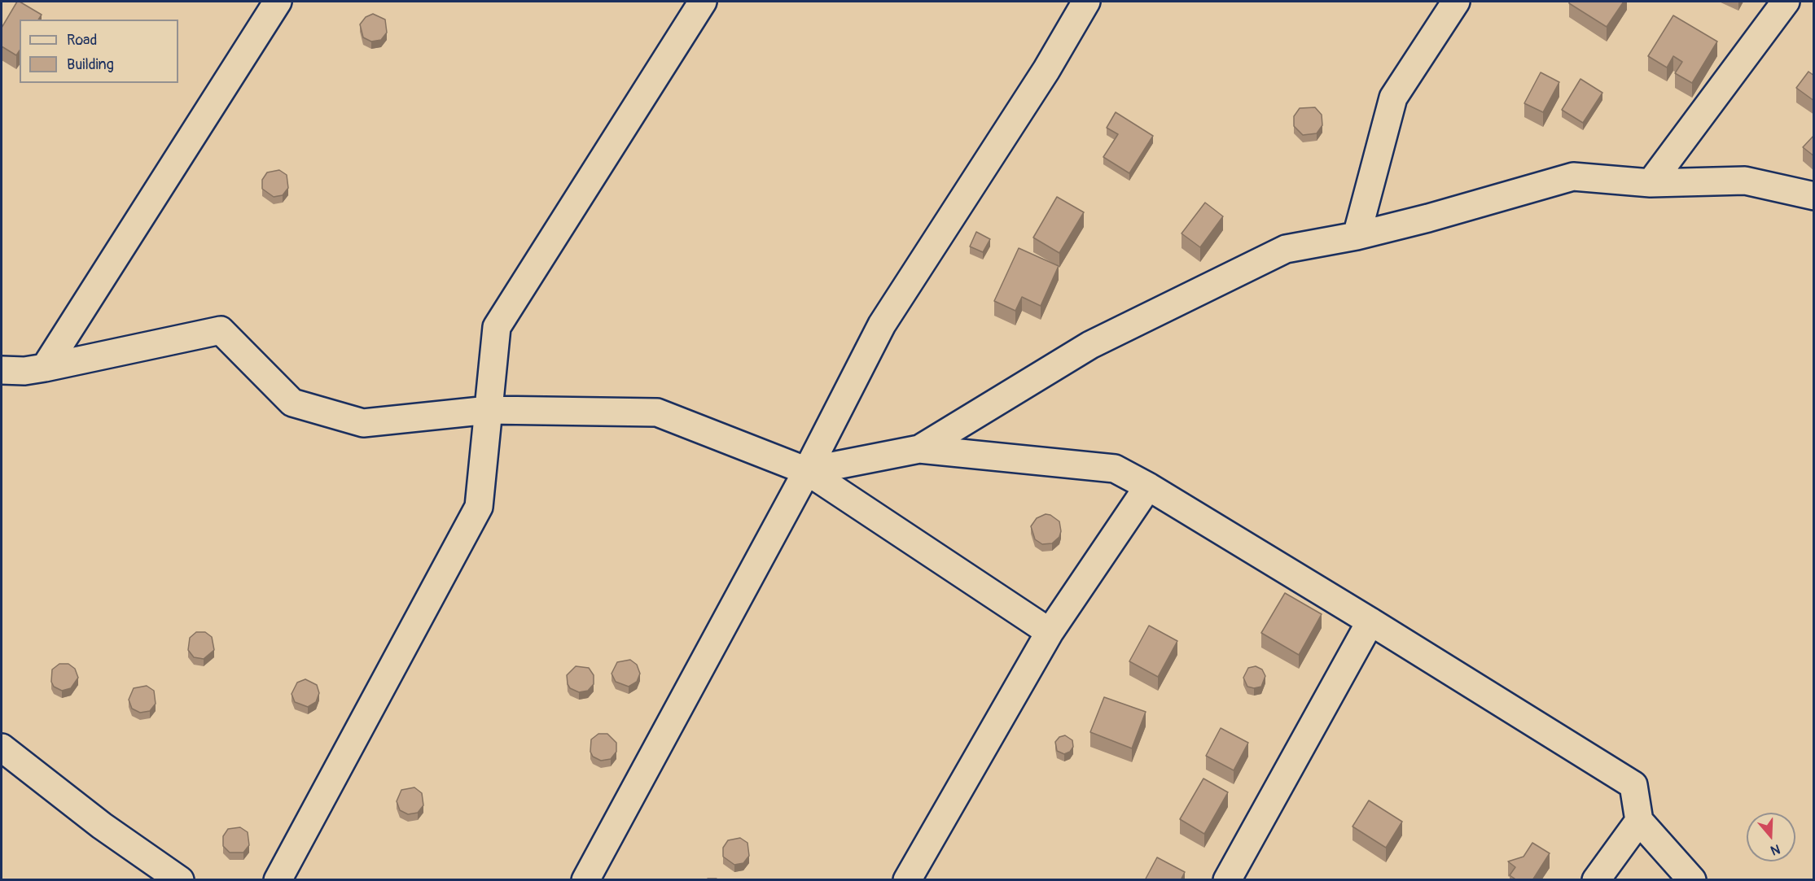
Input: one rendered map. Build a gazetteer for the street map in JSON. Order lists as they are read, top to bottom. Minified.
{"legend":["Road","Building"],"north":"bottom"}
